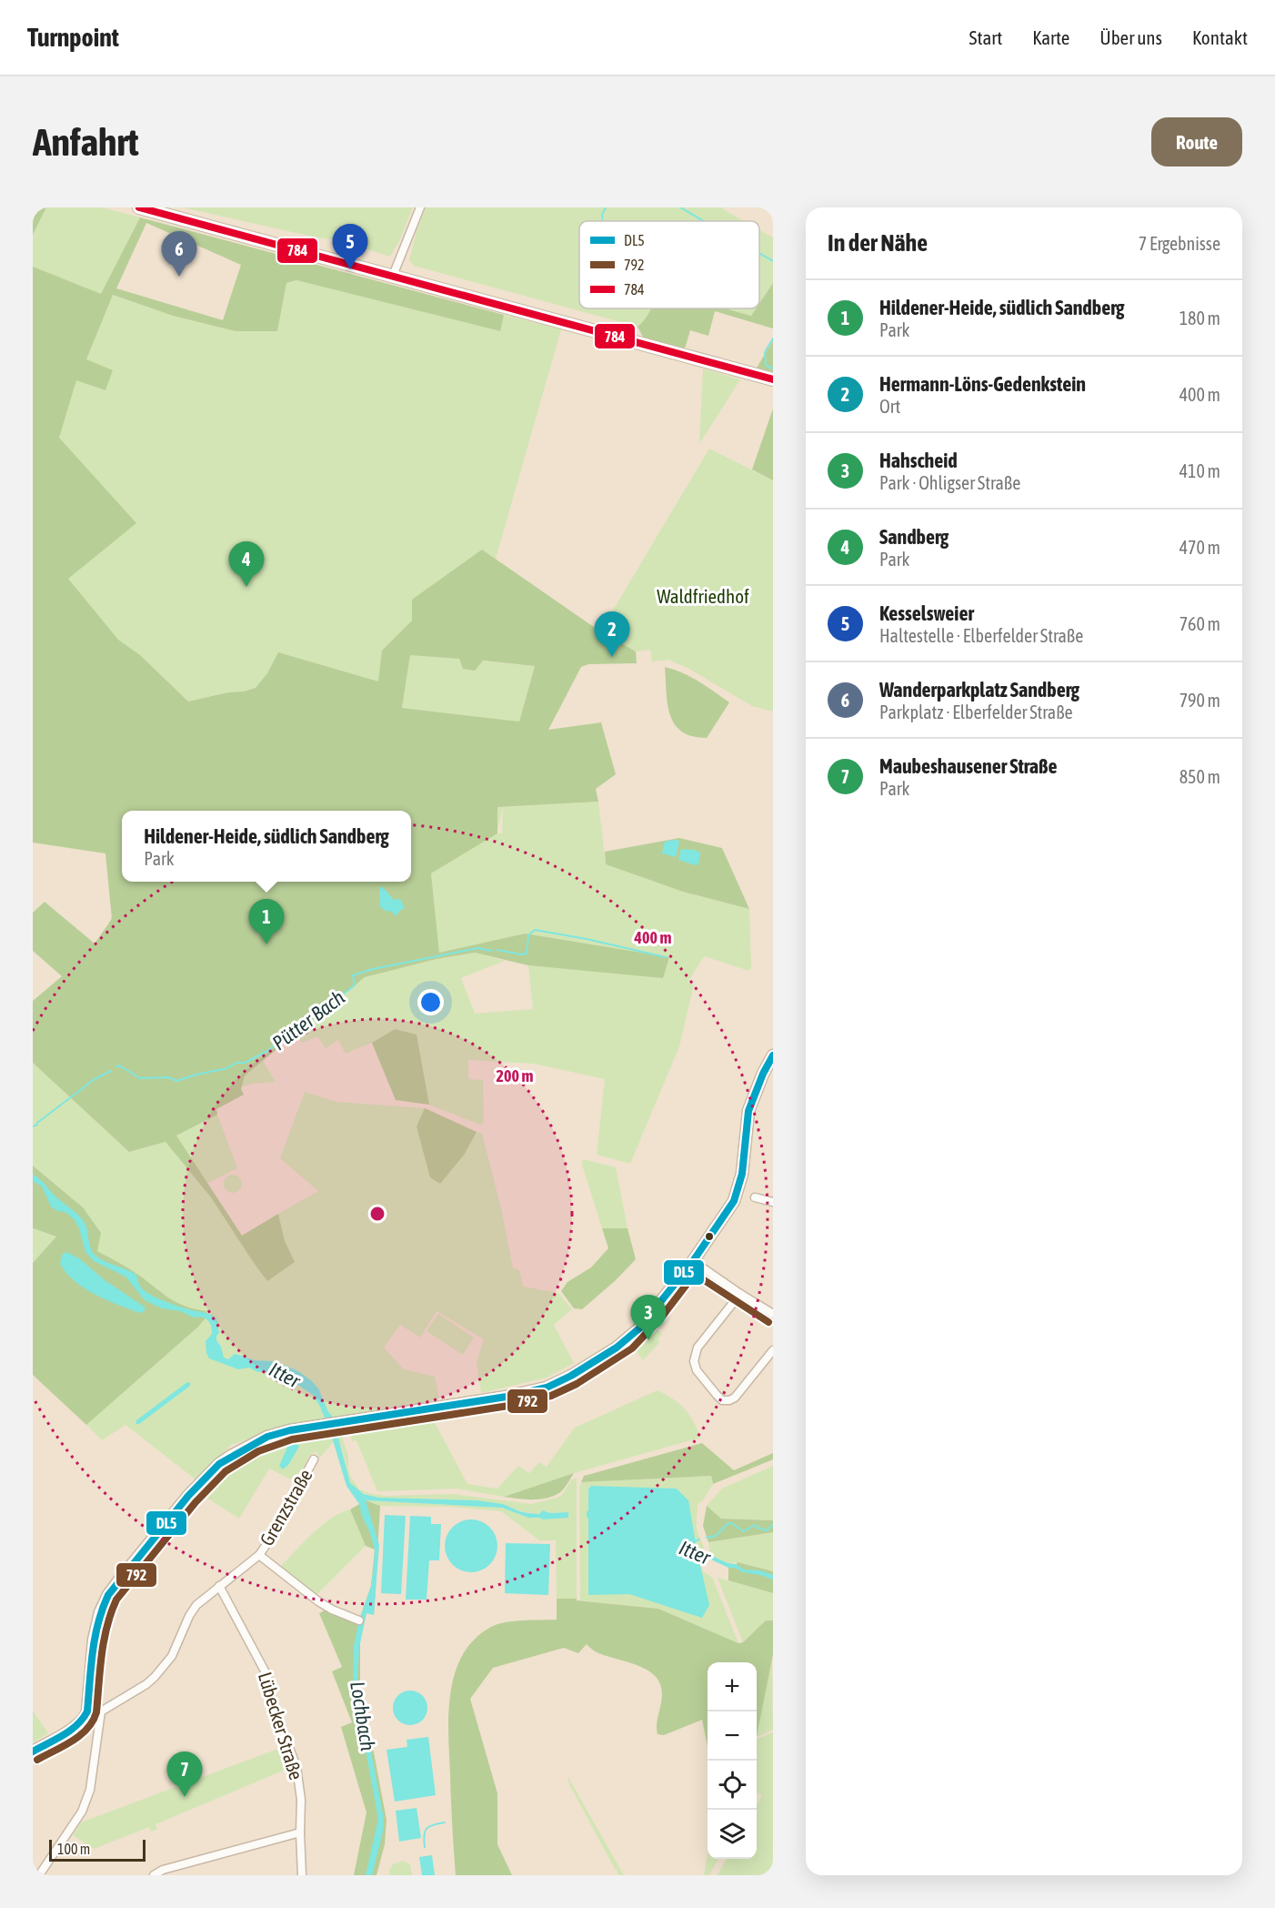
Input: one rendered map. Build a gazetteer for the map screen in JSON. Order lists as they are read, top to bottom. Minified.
{"streets":{"street":["Grenzstraße","Lübecker Straße"]},"crossings":[["Grenzstraße","Lübecker Straße"]],"water":["Pütter Bach","Itter","Lochbach"],"parks":["Waldfriedhof"],"lines":["transit line 784","transit line DL5","transit line 792"],"legend":["DL5","792","784"],"scale_bar":"100 m","page":{"header":"Turnpoint","nav":["Start","Karte","Über uns","Kontakt"],"buttons":"Route","title":"Anfahrt","heading":["In der Nähe","7 Ergebnisse"],"pins":["5","6","4","2","1","3","7"],"list":[{"mark":"1","name":"Hildener-Heide, südlich Sandberg","note":"Park","value":"180 m"},{"mark":"2","name":"Hermann-Löns-Gedenkstein","note":"Ort","value":"400 m"},{"mark":"3","name":"Hahscheid","note":"Park · Ohligser Straße","value":"410 m"},{"mark":"4","name":"Sandberg","note":"Park","value":"470 m"},{"mark":"5","name":"Kesselsweier","note":"Haltestelle · Elberfelder Straße","value":"760 m"},{"mark":"6","name":"Wanderparkplatz Sandberg","note":"Parkplatz · Elberfelder Straße","value":"790 m"},{"mark":"7","name":"Maubeshausener Straße","note":"Park","value":"850 m"}],"popup":["Hildener-Heide, südlich Sandberg","Park"],"map_buttons":["+","−"],"scale":"100 m"},"rings":["400 m","200 m"]}
